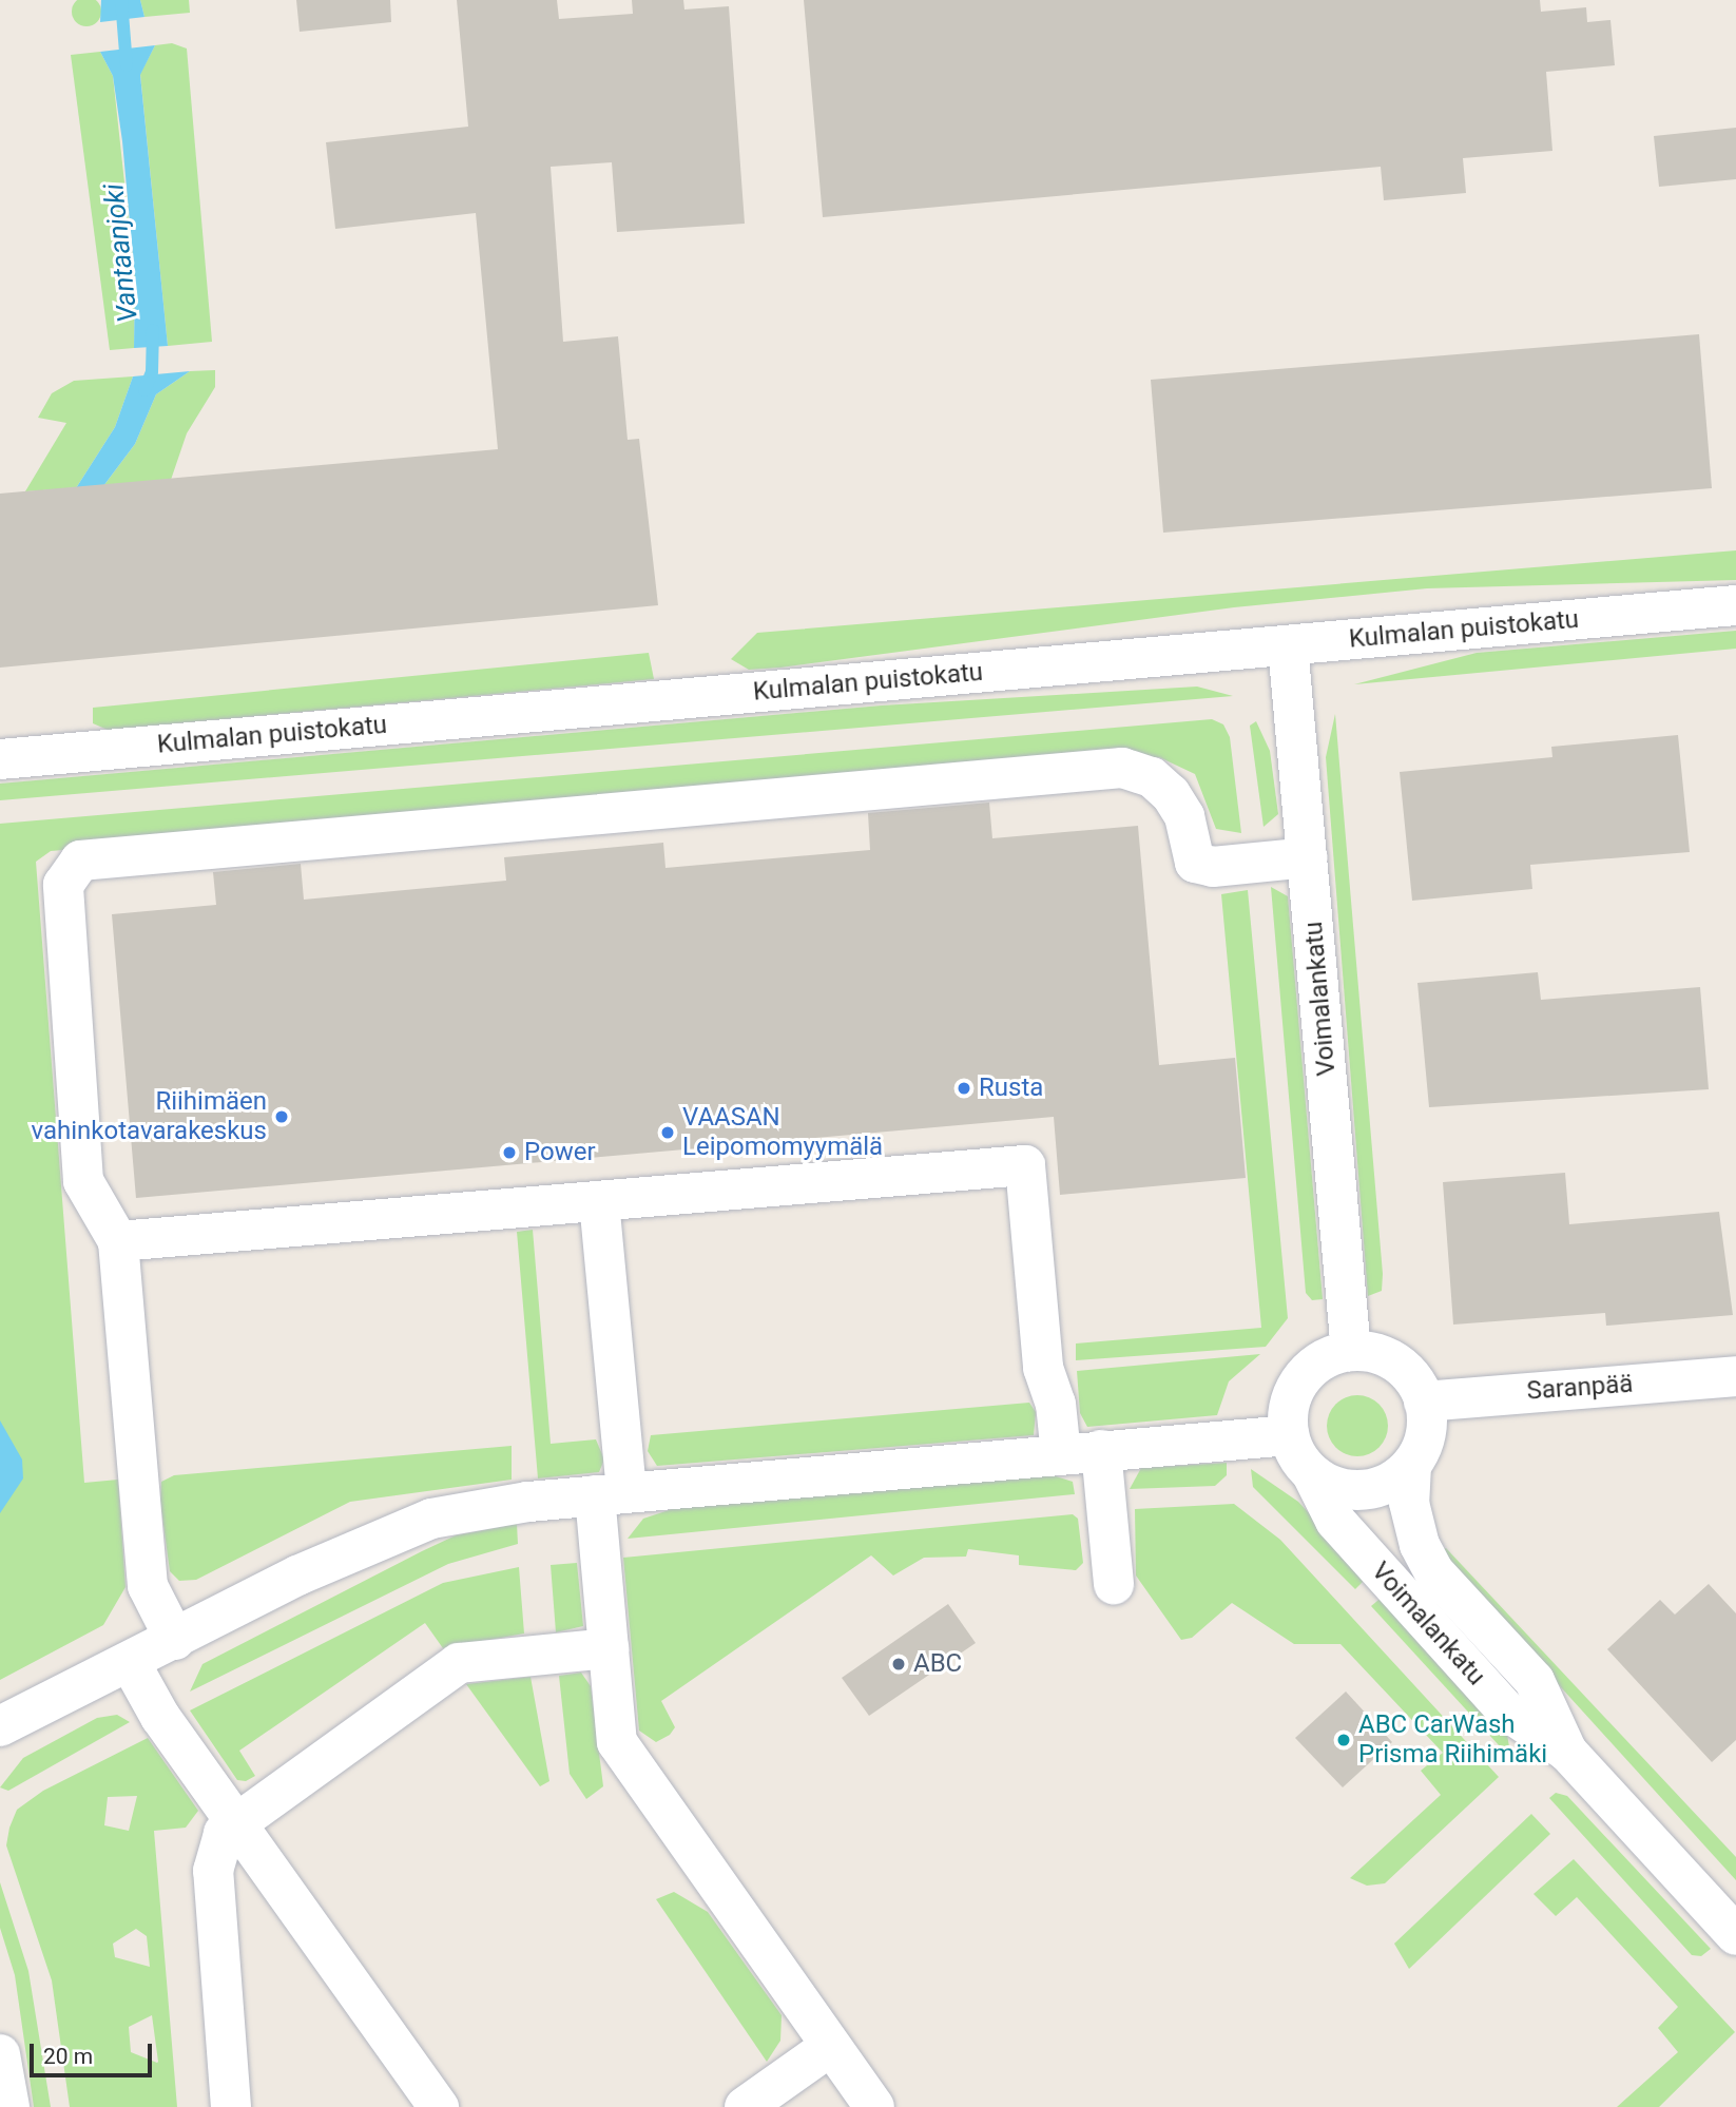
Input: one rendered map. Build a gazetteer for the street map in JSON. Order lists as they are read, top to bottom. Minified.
{"streets":{"street":["Kulmalan puistokatu","Voimalankatu","Saranpää"]},"crossings":[["Kulmalan puistokatu","Voimalankatu"],["Voimalankatu","Saranpää"]],"water":["Vantaanjoki"],"places":["Rusta","Riihimäen vahinkotavarakeskus","VAASAN Leipomomyymälä","Power","ABC","ABC CarWash Prisma Riihimäki"],"scale_bar":"20 m"}
